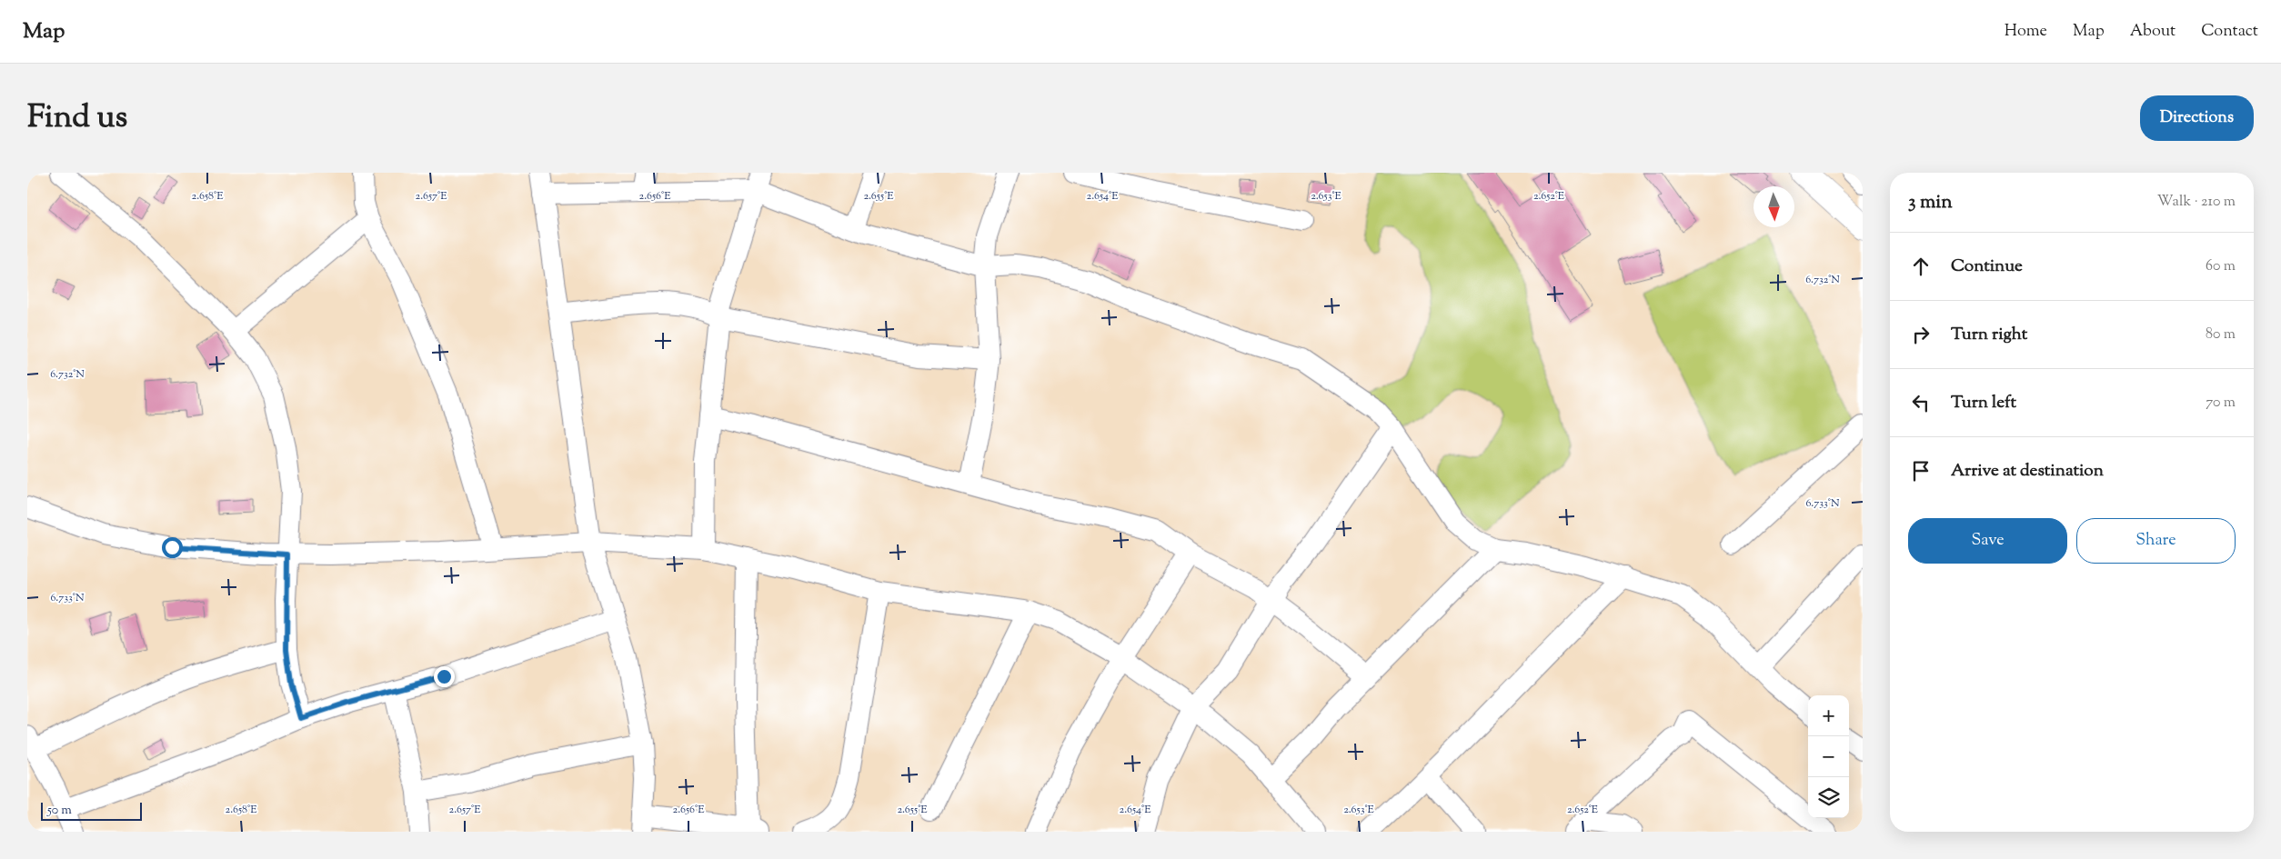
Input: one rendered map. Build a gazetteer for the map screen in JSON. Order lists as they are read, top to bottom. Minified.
{"scale_bar":"50 m","north":"bottom","page":{"header":"Map","nav":["Home","Map","About","Contact"],"title":"Find us","buttons":["Directions",["Save","Share"]],"heading":["3 min","Walk · 210 m"],"list":[["Continue","60 m"],["Turn right","80 m"],["Turn left","70 m"],"Arrive at destination"],"map_buttons":["+","−"],"scale":"50 m"},"coordinates":["2.658°E","2.657°E","2.656°E","2.655°E","2.654°E","2.653°E","2.652°E","6.732°N","6.733°N"]}
